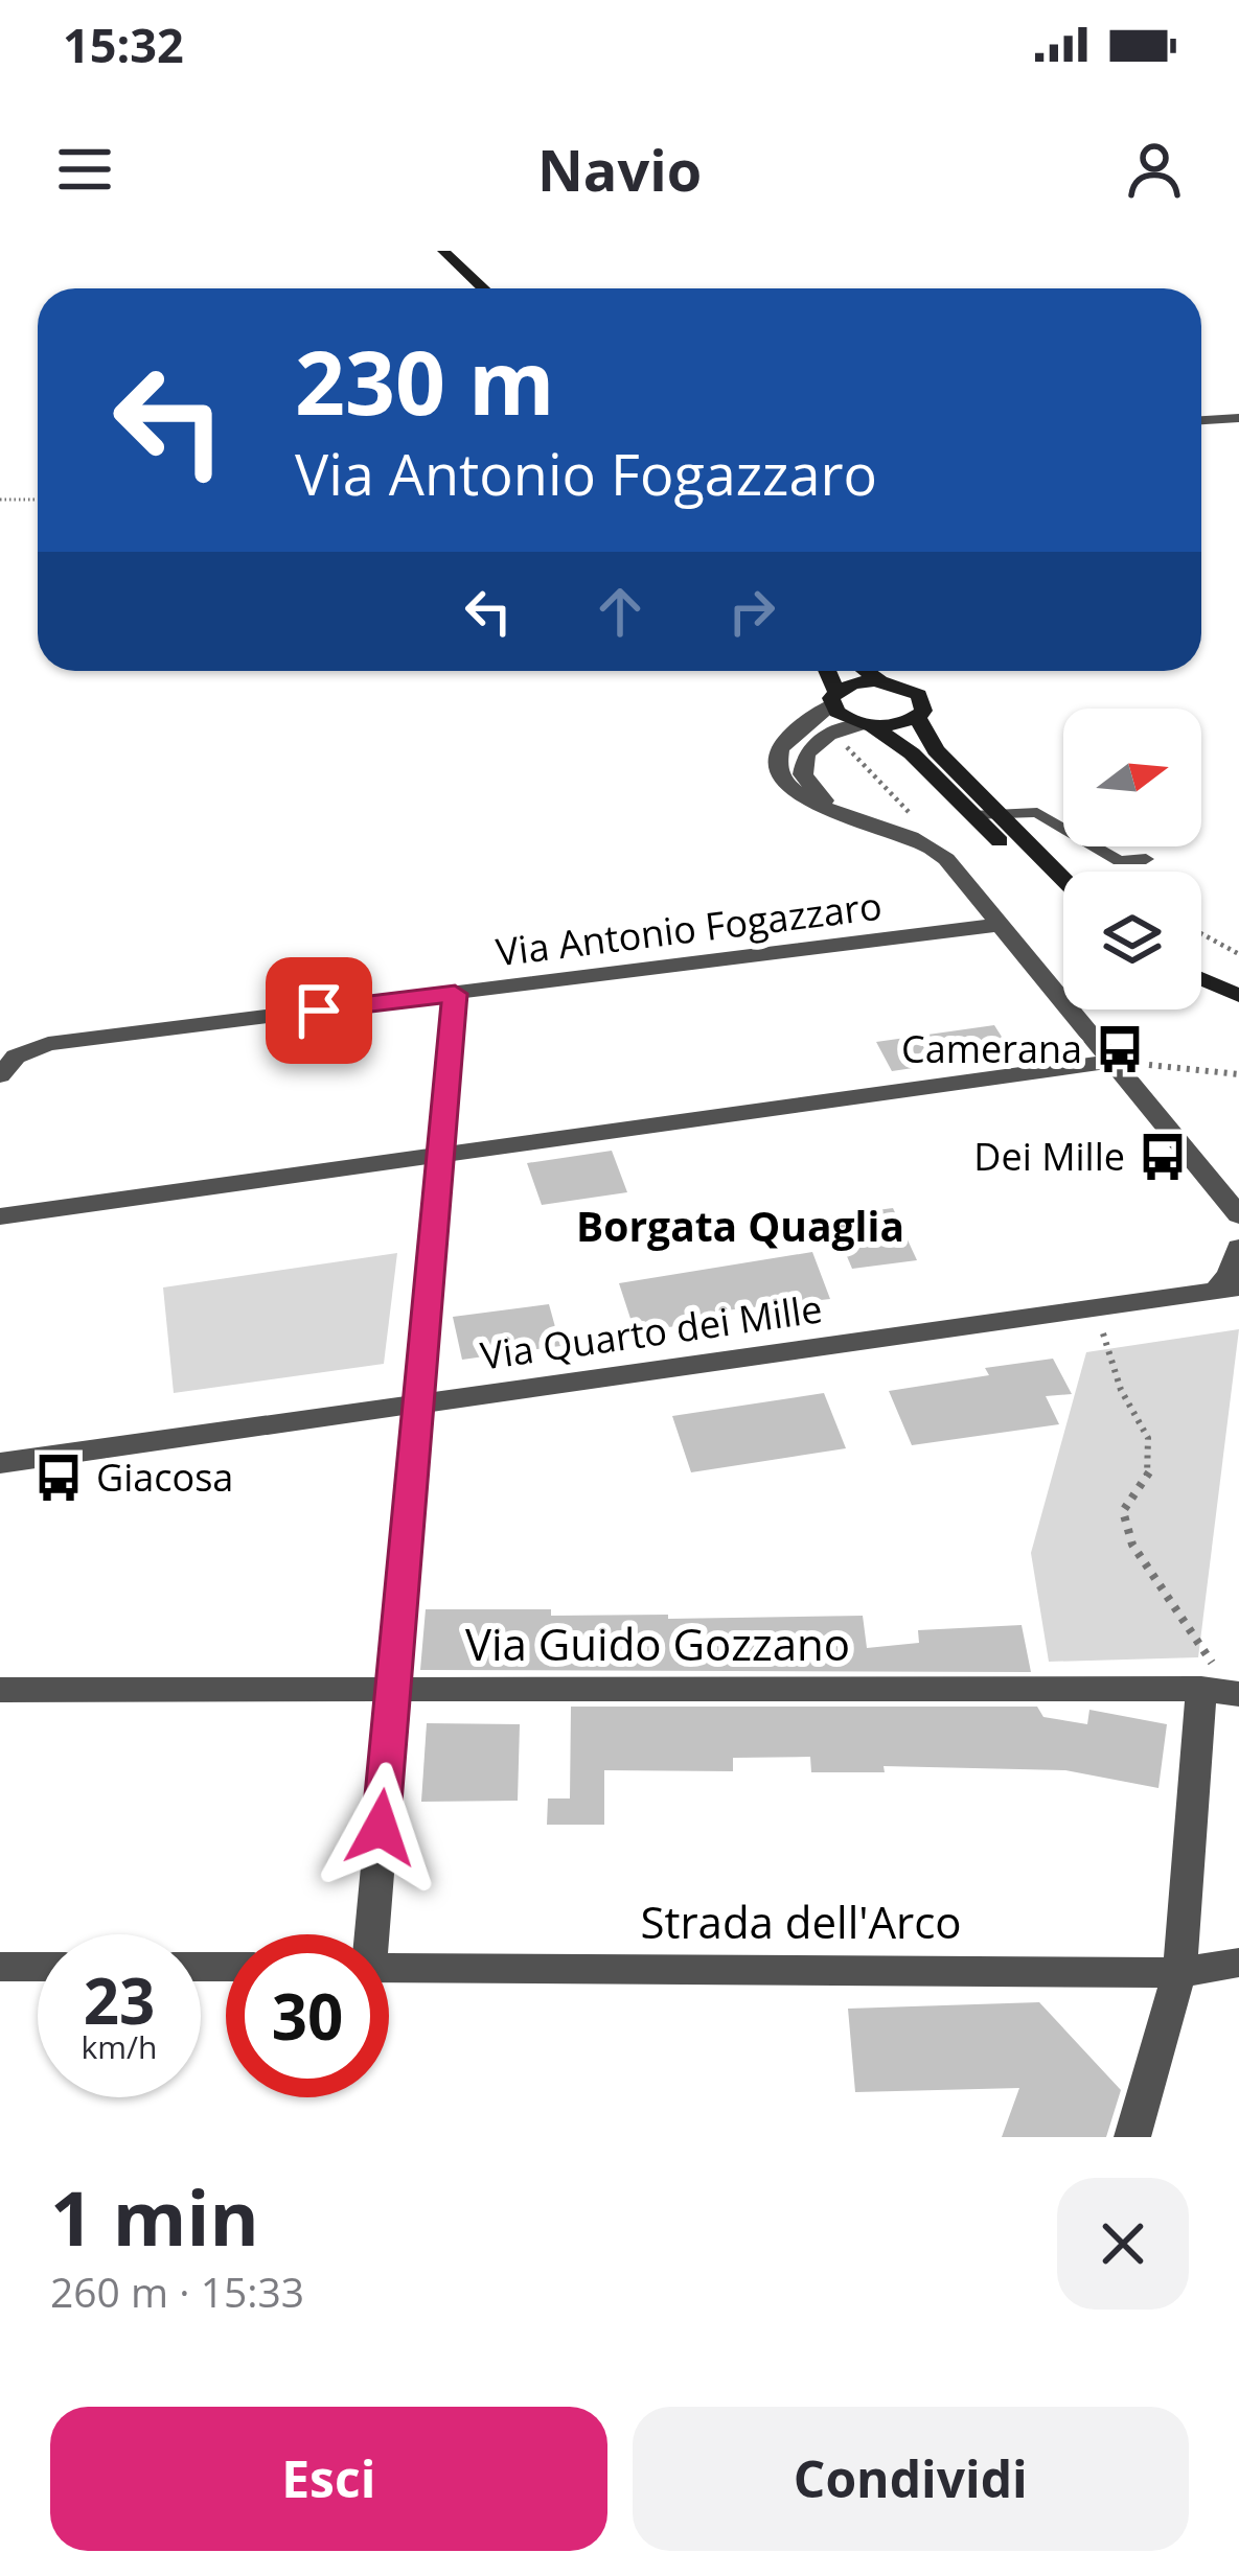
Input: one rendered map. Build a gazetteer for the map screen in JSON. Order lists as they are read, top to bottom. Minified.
{"streets":{"street":["Via Antonio Fogazzaro","Via Quarto dei Mille","Via Guido Gozzano","Strada dell'Arco"]},"districts":["Borgata Quaglia"],"places":{"bus stop":["Camerana","Dei Mille","Giacosa"]},"north":"right","page":{"status":"15:32","header":"Navio","turn":["230 m","Via Antonio Fogazzaro"],"speed":"23 km/h","limit":"30","heading":["1 min","260 m · 15:33"],"buttons":["Esci","Condividi"]}}
